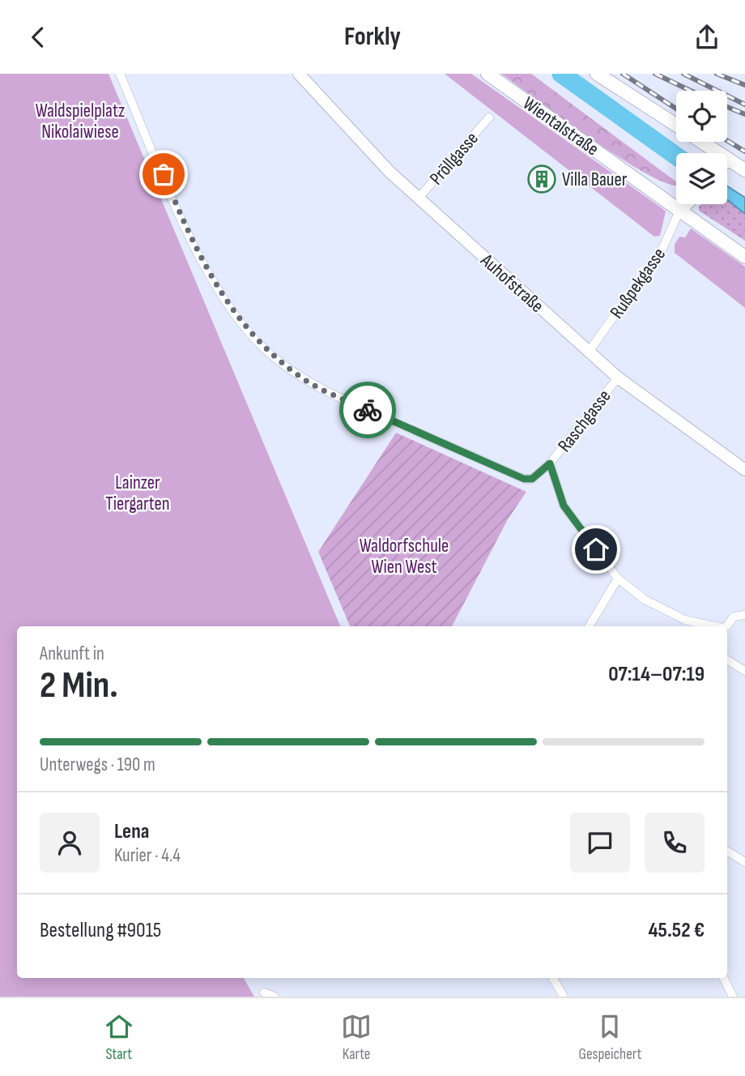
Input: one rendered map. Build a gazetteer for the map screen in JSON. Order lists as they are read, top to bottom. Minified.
{"streets":{"main road":["Wientalstraße"],"street":["Pröllgasse","Auhofstraße","Rußpekgasse","Raschgasse"]},"crossings":[["Pröllgasse","Auhofstraße"],["Auhofstraße","Rußpekgasse"],["Auhofstraße","Raschgasse"]],"parks":["Waldspielplatz Nikolaiwiese","Lainzer Tiergarten","Waldorfschule Wien West"],"places":{"building":["Villa Bauer"]},"page":{"header":"Forkly","heading":["2 Min.","Ankunft in","07:14–07:19"],"panel":["Lena","Kurier · 4.4","Bestellung #9015","45.52 €"],"bar":"Unterwegs · 190 m","tabs":["Start","Karte","Gespeichert"]}}
